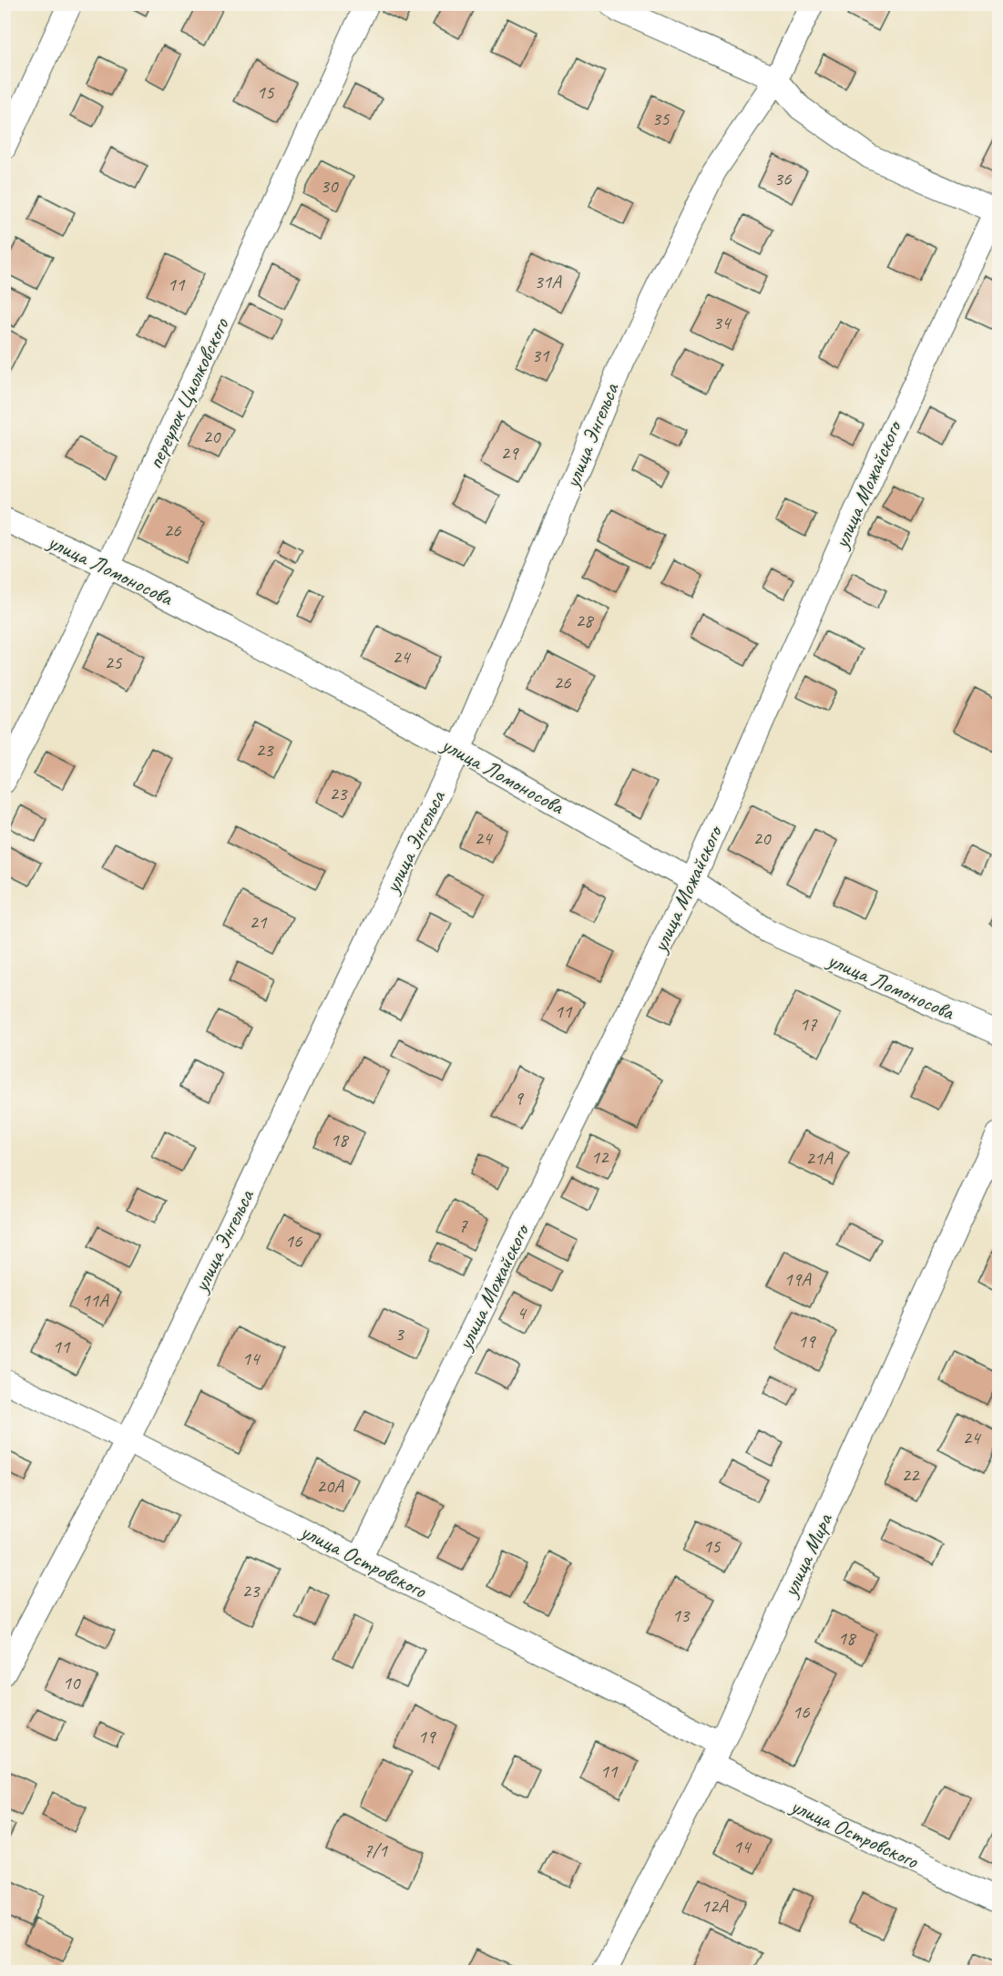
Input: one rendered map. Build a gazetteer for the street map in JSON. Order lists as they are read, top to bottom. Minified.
{"streets":{"street":["переулок Циолковского","улица Энгельса","улица Можайского","улица Ломоносова","улица Мира","улица Островского"]},"crossings":[["переулок Циолковского","улица Ломоносова"],["улица Энгельса","улица Ломоносова"],["улица Энгельса","улица Островского"],["улица Можайского","улица Ломоносова"],["улица Можайского","улица Островского"],["улица Мира","улица Островского"]],"house_numbers":["15","35","36","30","31А","11","34","31","20","29","26","28","24","25","26","23","23","24","20","21","11","17","9","18","12","21А","7","16","19А","11А","4","3","19","11","14","24","22","20А","15","23","13","18","10","16","19","11","14","7/1","12А"]}
